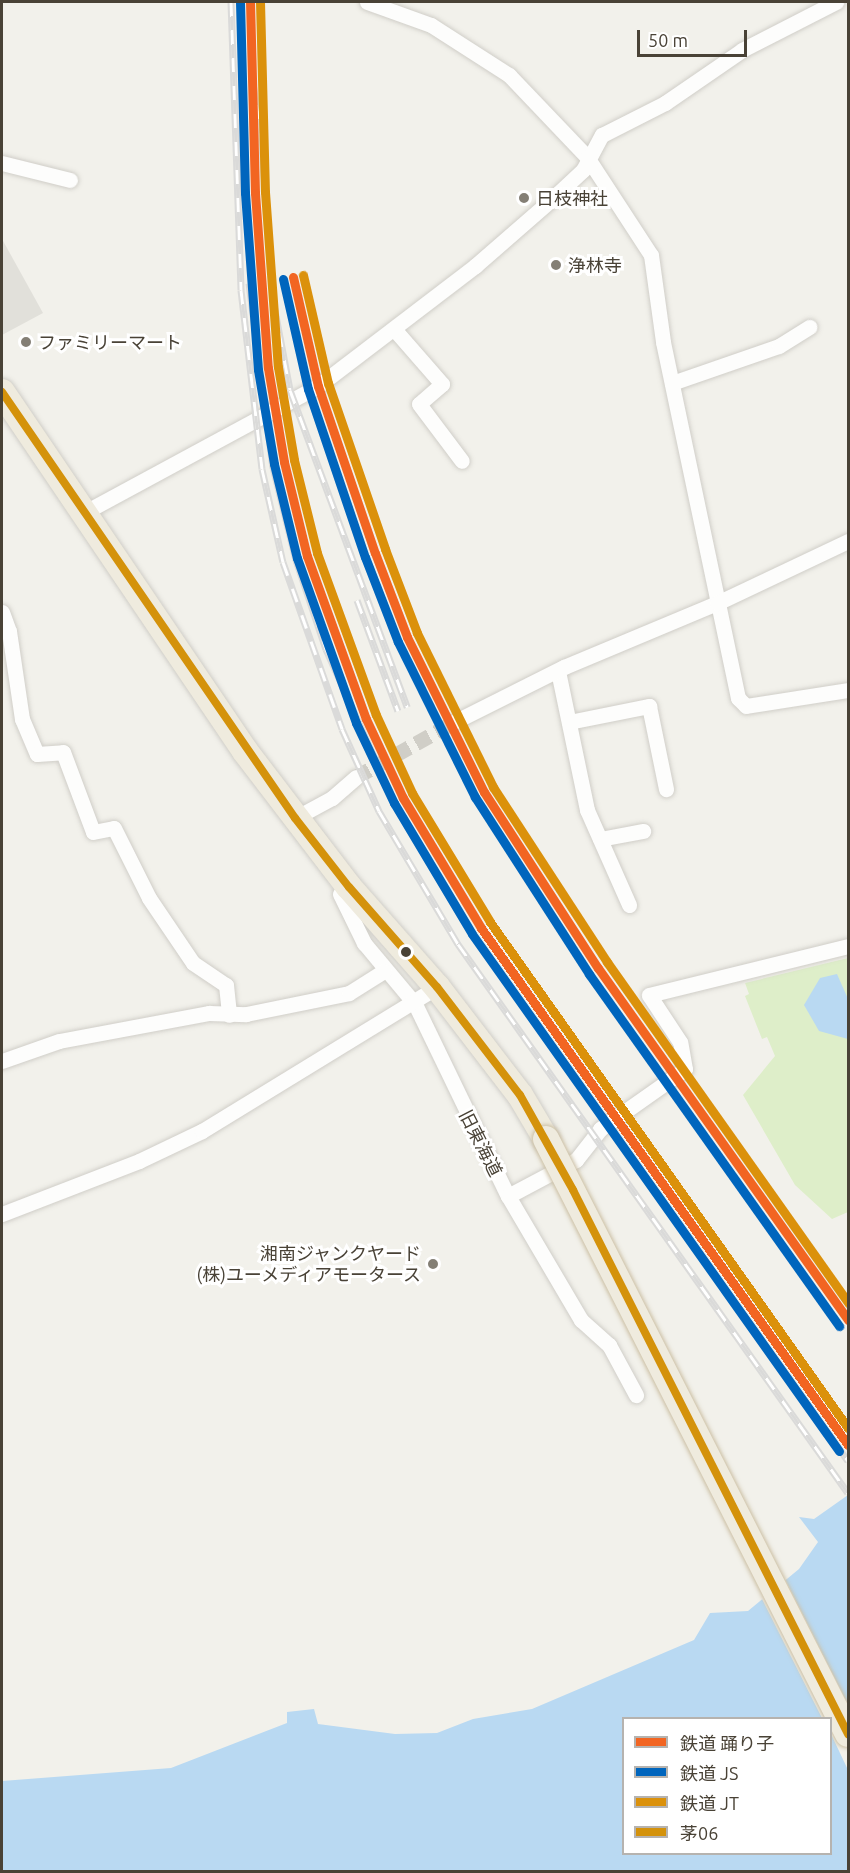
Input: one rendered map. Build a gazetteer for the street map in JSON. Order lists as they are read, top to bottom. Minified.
{"streets":{"street":["旧東海道"]},"places":["日枝神社","浄林寺","ファミリーマート","湘南ジャンクヤード (株)ユーメディアモータース"],"lines":["rail line 踊り子","rail line JS","rail line JT","transit line 茅06"],"legend":["鉄道 踊り子","鉄道 JS","鉄道 JT","茅06"],"scale_bar":"50 m"}
